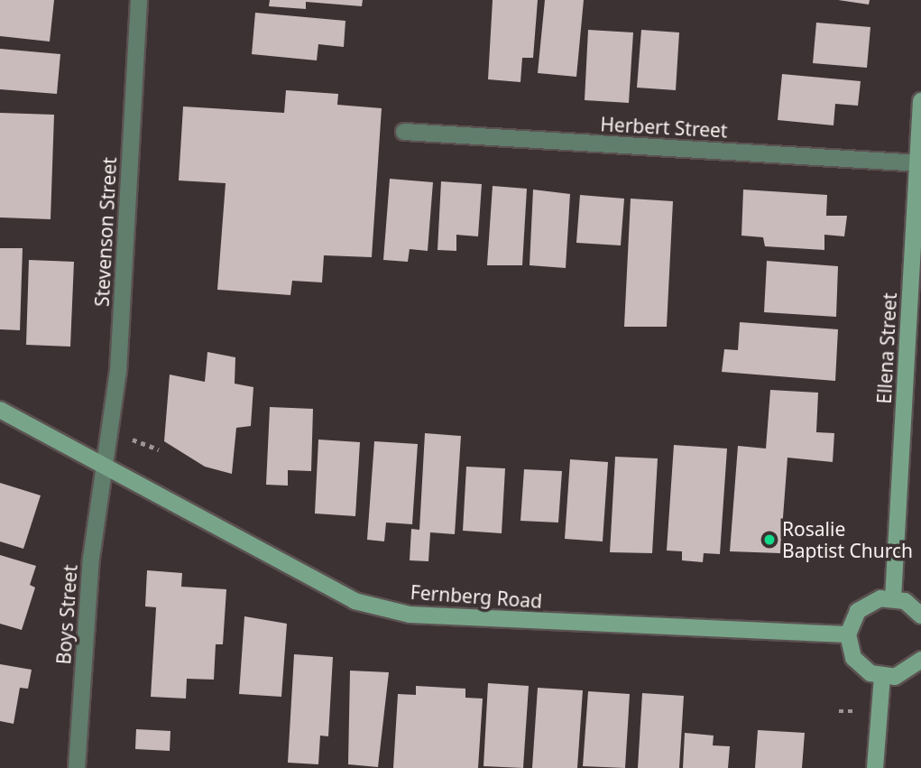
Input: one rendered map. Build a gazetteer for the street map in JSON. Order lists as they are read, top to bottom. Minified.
{"streets":{"street":["Herbert Street","Stevenson Street","Ellena Street","Fernberg Road","Boys Street"]},"crossings":[["Herbert Street","Ellena Street"],["Stevenson Street","Fernberg Road"],["Stevenson Street","Boys Street"],["Fernberg Road","Boys Street"]],"places":["Rosalie Baptist Church"]}
